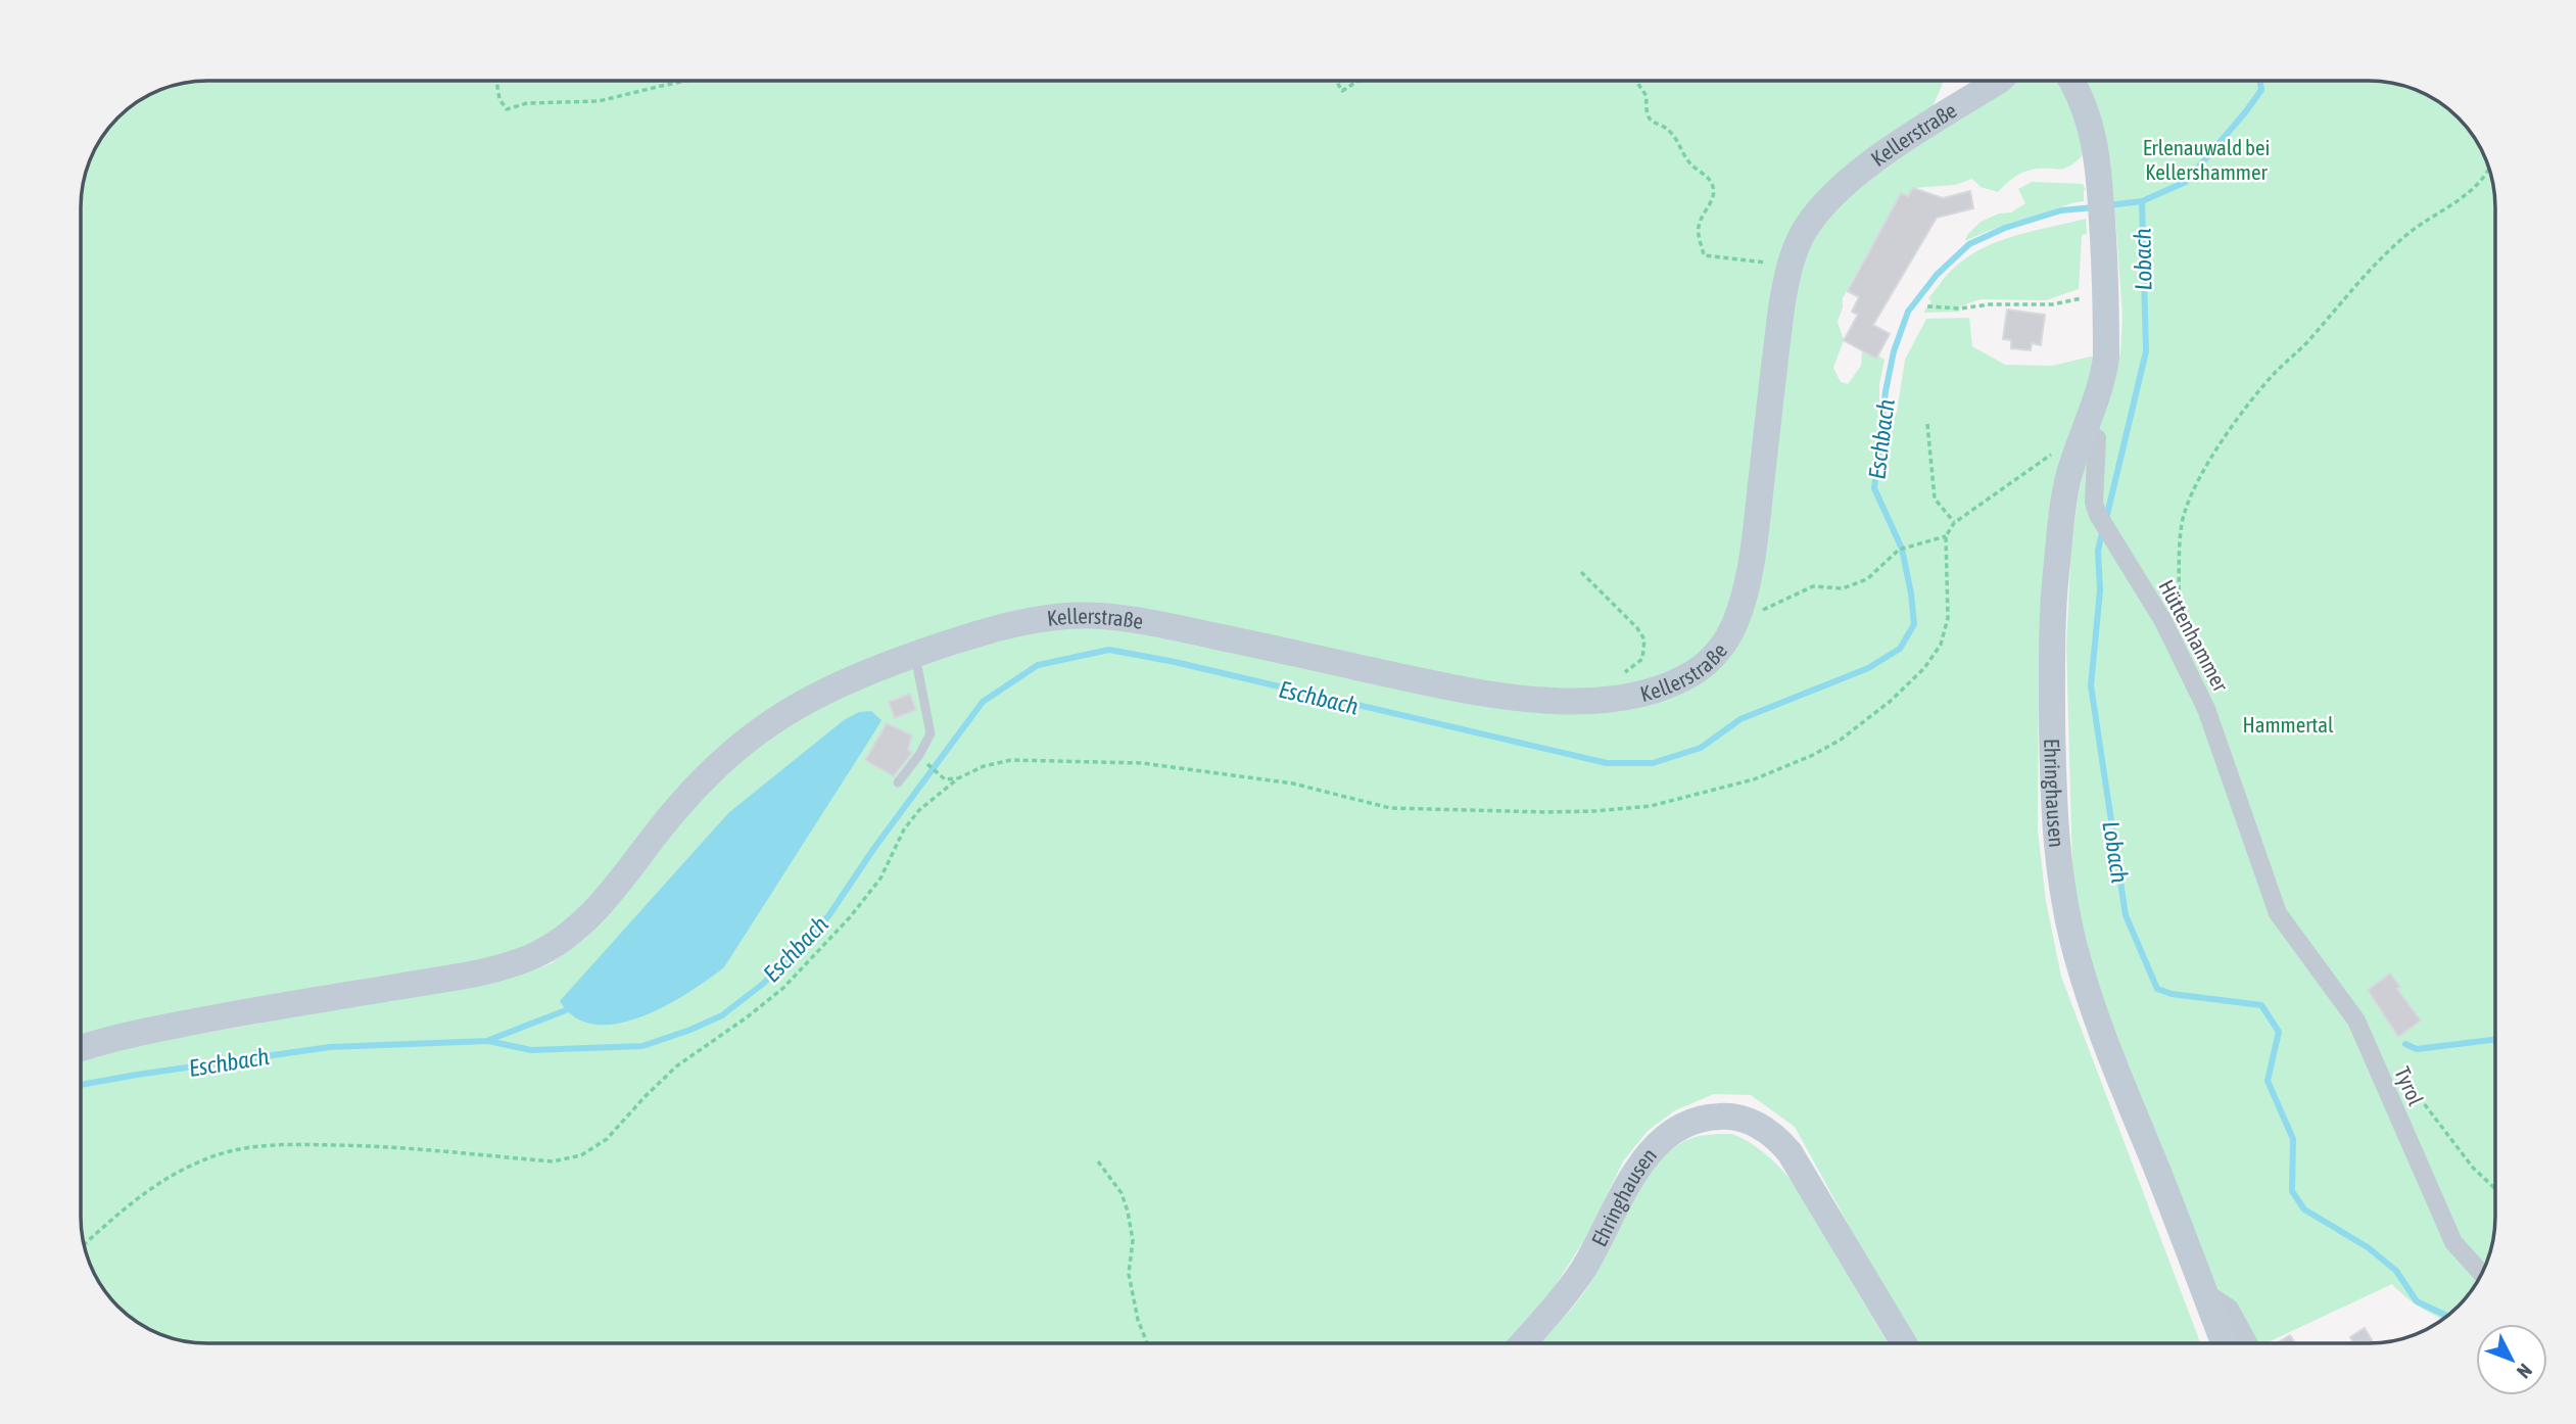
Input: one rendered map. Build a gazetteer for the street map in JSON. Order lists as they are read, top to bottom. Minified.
{"streets":{"main road":["Kellerstraße","Ehringhausen"],"street":["Hüttenhammer","Tyrol"]},"crossings":[["Hüttenhammer","Ehringhausen"],["Hüttenhammer","Tyrol"]],"water":["Lobach","Eschbach"],"parks":["Erlenauwald bei Kellershammer","Hammertal"],"north":"bottom right"}
